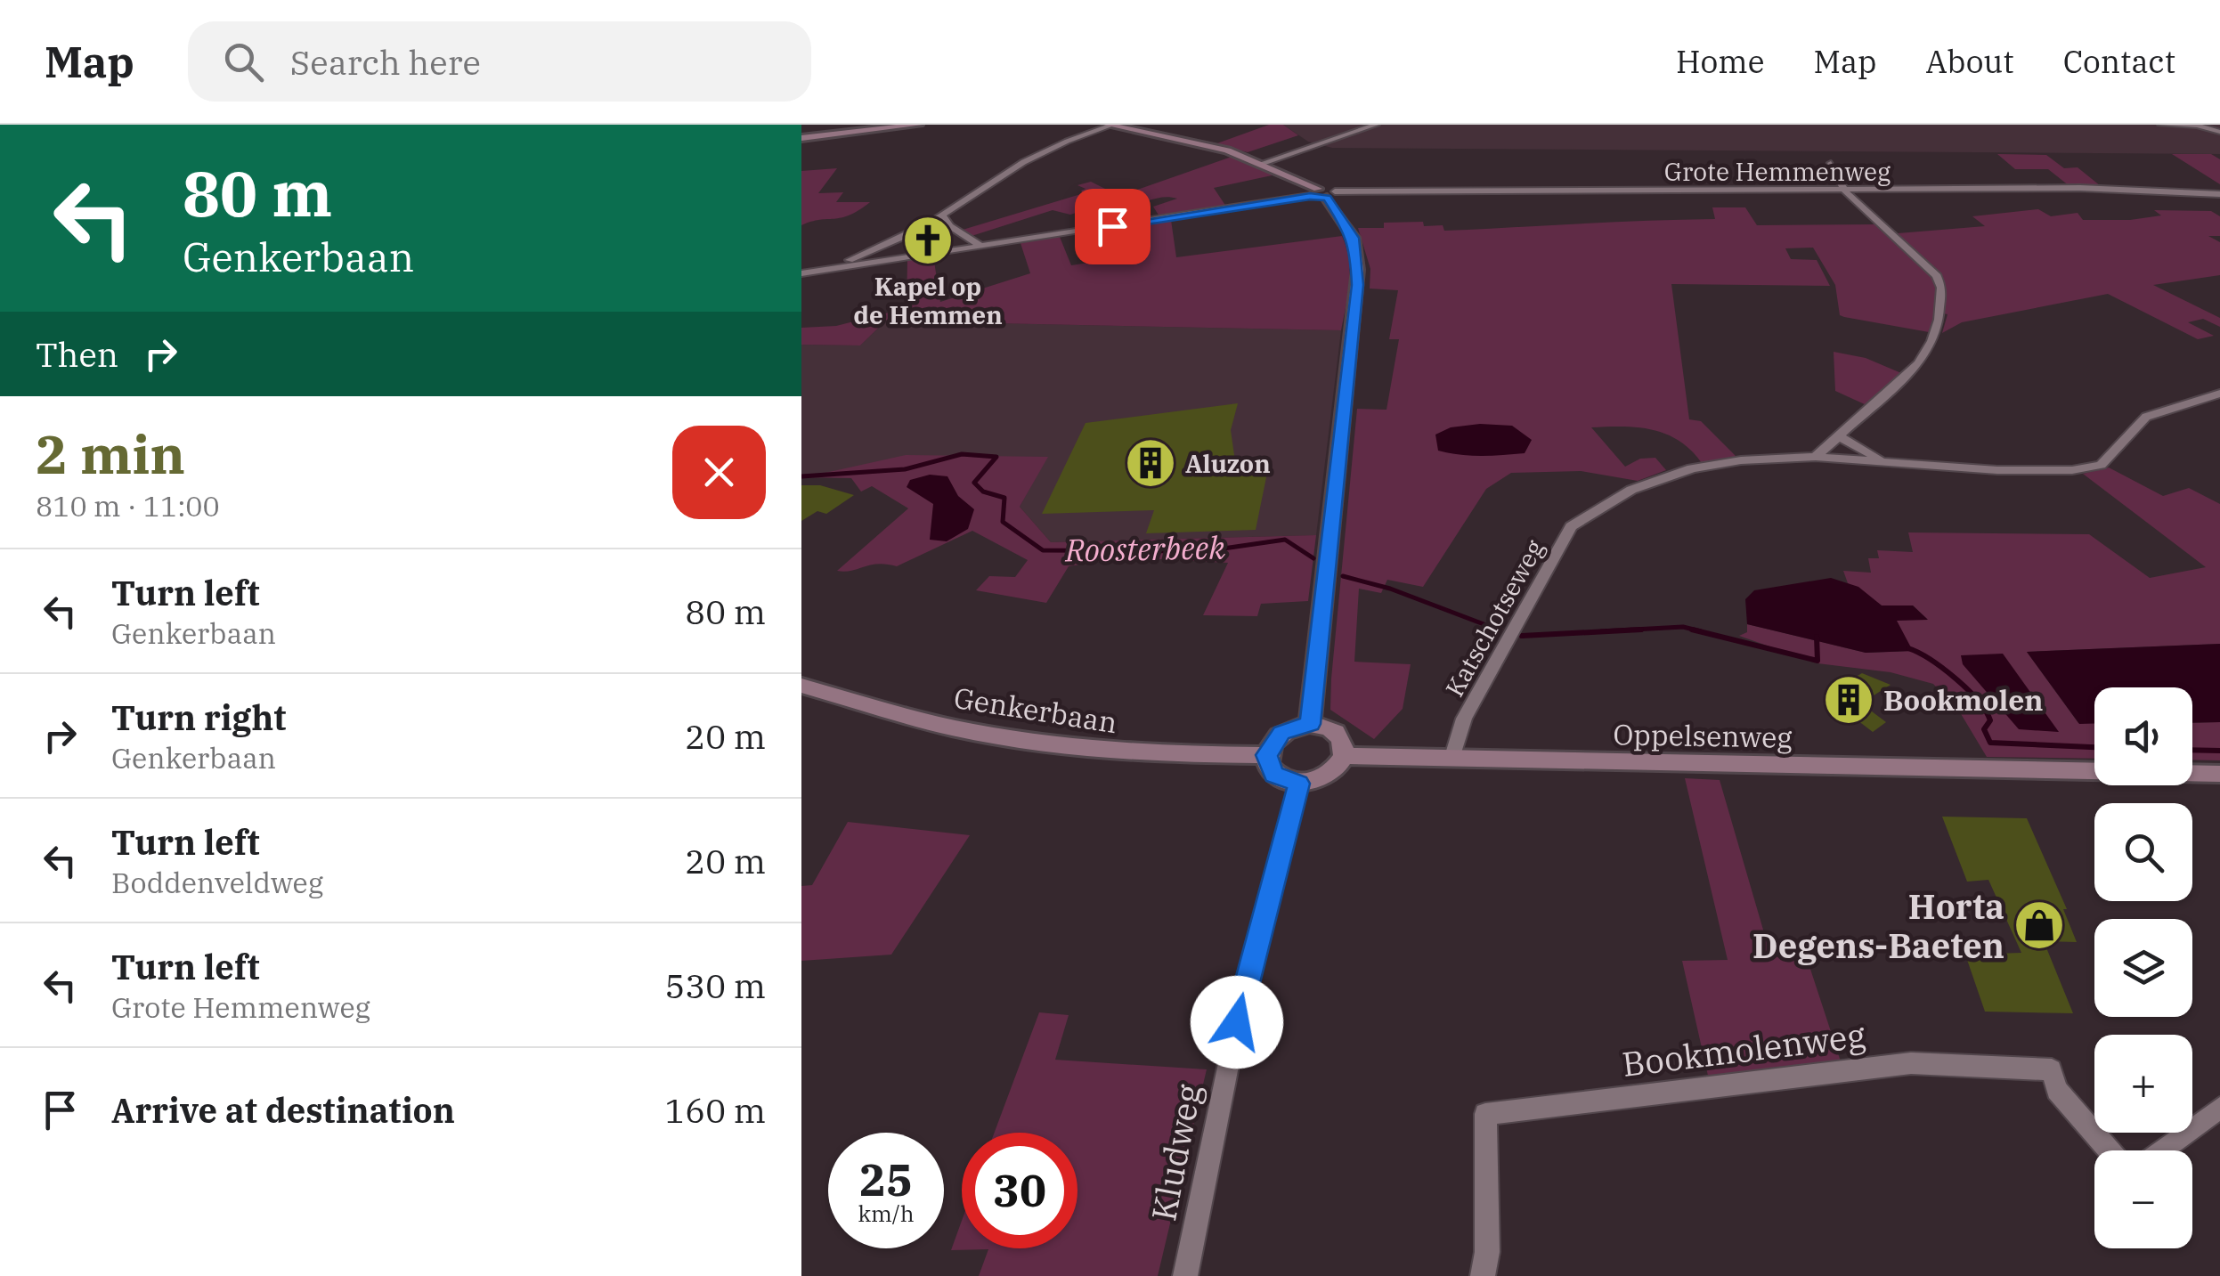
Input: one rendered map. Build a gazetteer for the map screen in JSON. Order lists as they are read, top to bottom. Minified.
{"streets":{"street":["Grote Hemmenweg","Katschotseweg","Genkerbaan","Oppelsenweg","Bookmolenweg","Kludweg"]},"crossings":[["Katschotseweg","Oppelsenweg"],["Genkerbaan","Oppelsenweg"],["Genkerbaan","Kludweg"],["Oppelsenweg","Kludweg"]],"water":["Roosterbeek"],"places":{"church":["Kapel op de Hemmen"],"building":["Aluzon","Bookmolen"],"shop":["Horta Degens-Baeten"]},"page":{"header":"Map","search":"Search here","nav":["Home","Map","About","Contact"],"turn":["80 m","Genkerbaan"],"then":"Then","heading":["2 min","810 m · 11:00"],"list":[{"name":"Turn left","note":"Genkerbaan","value":"80 m"},{"name":"Turn right","note":"Genkerbaan","value":"20 m"},{"name":"Turn left","note":"Boddenveldweg","value":"20 m"},{"name":"Turn left","note":"Grote Hemmenweg","value":"530 m"},{"name":"Arrive at destination","value":"160 m"}],"map_buttons":["+","−"],"speed":"25 km/h","limit":"30"}}
